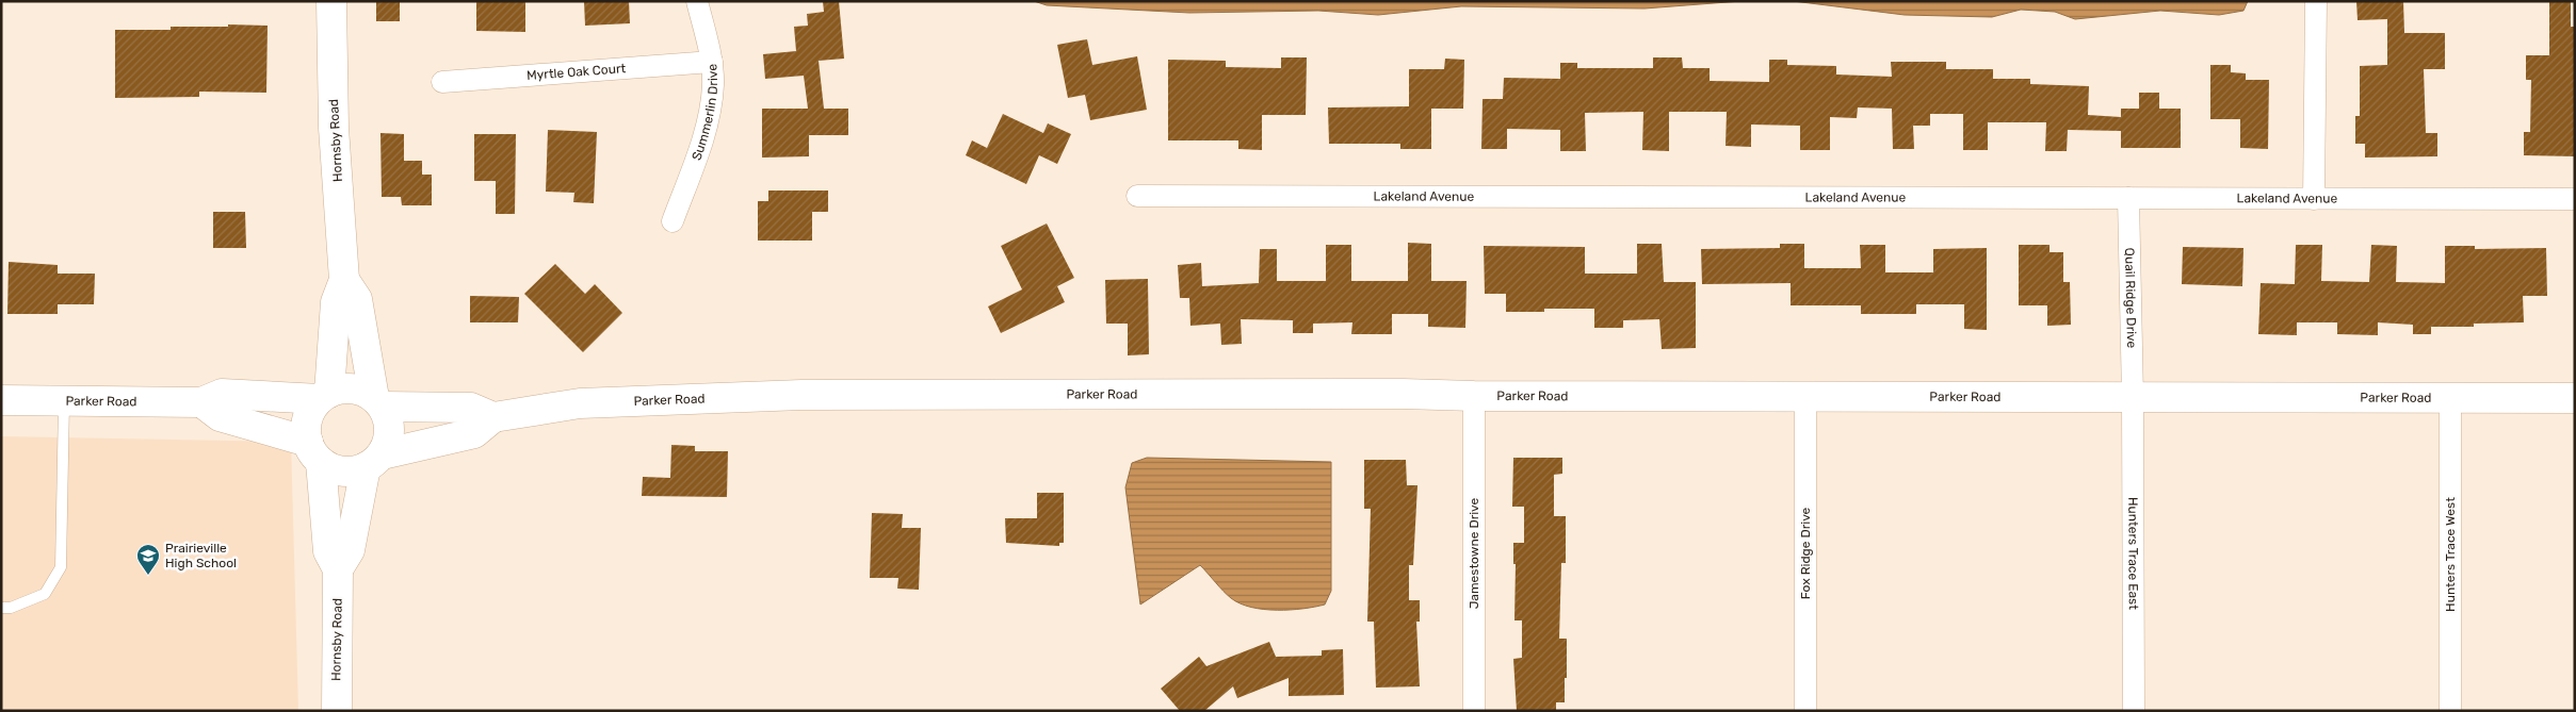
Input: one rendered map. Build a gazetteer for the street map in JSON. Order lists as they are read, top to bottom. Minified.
{"streets":{"street":["Myrtle Oak Court","Summerlin Drive","Hornsby Road","Lakeland Avenue","Quail Ridge Drive","Parker Road","Jamestowne Drive","Fox Ridge Drive","Hunters Trace East","Hunters Trace West"]},"crossings":[["Myrtle Oak Court","Summerlin Drive"],["Hornsby Road","Parker Road"],["Lakeland Avenue","Quail Ridge Drive"],["Quail Ridge Drive","Parker Road"],["Quail Ridge Drive","Hunters Trace East"],["Parker Road","Jamestowne Drive"],["Parker Road","Fox Ridge Drive"],["Parker Road","Hunters Trace East"],["Parker Road","Hunters Trace West"]],"places":{"school or university":["Prairieville High School"]}}
